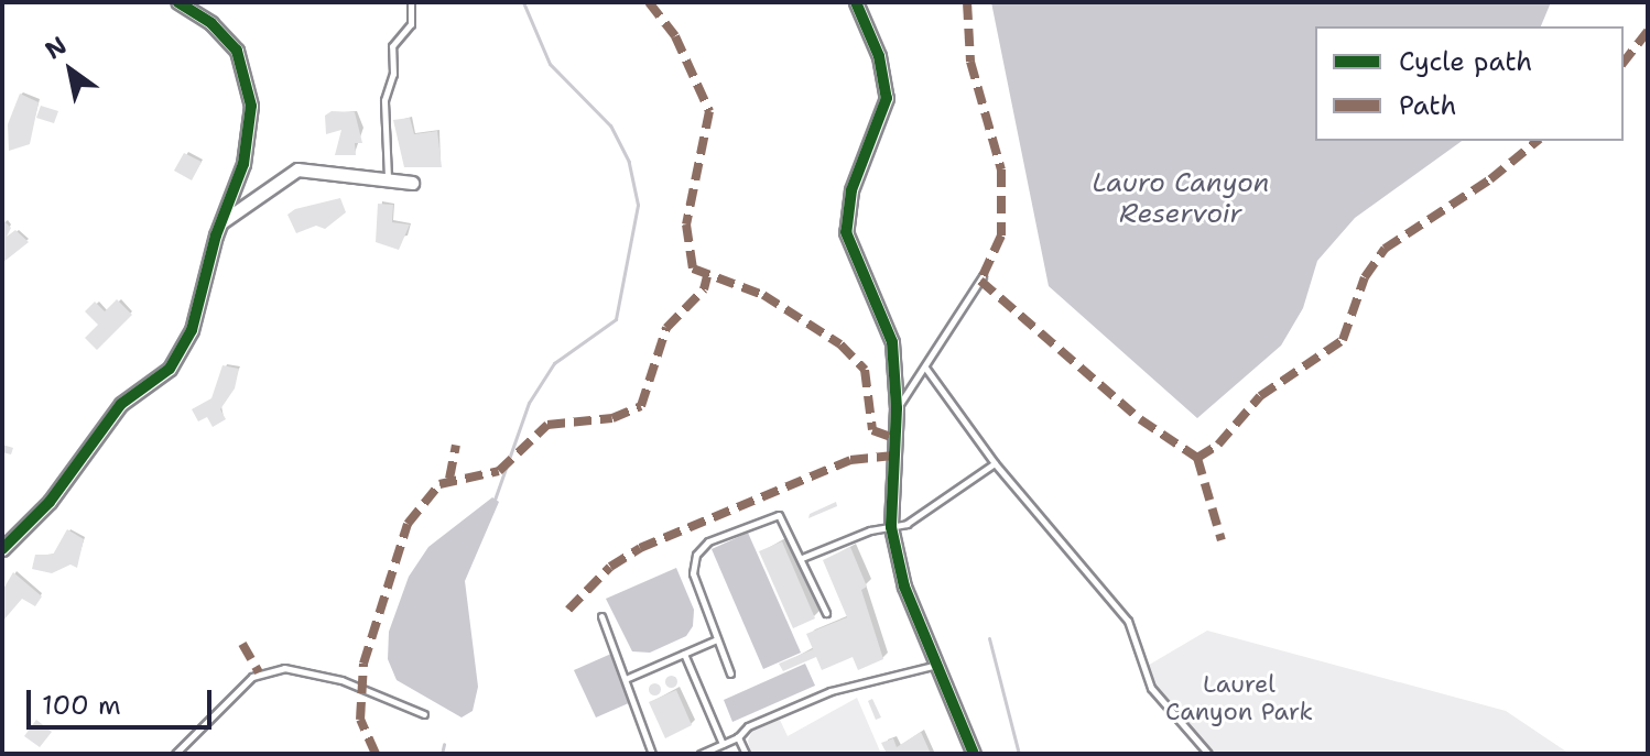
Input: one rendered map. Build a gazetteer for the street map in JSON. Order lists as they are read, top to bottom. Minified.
{"water":["Lauro Canyon Reservoir"],"parks":["Laurel Canyon Park"],"legend":["Cycle path","Path"],"scale_bar":"100 m","north":"top left"}
